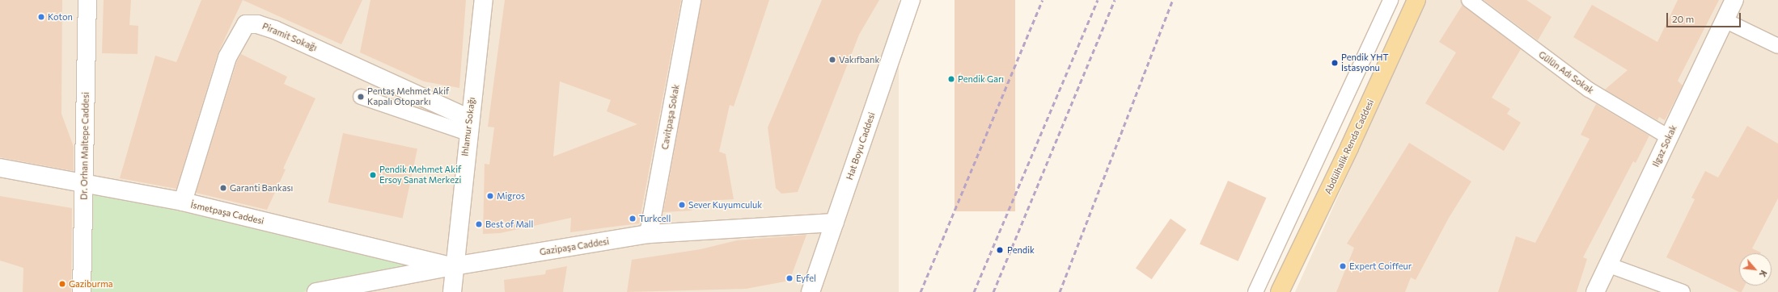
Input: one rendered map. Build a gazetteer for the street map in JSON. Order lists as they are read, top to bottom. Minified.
{"streets":{"main road":["Abdülhalik Renda Caddesi"],"street":["Piramit Sokağı","Cavitpaşa Sokak","Ihlamur Sokağı","Dr. Orhan Maltepe Caddesi","Hat Boyu Caddesi","Ilgaz Sokak","İsmetpaşa Caddesi","Gazipaşa Caddesi"],"lane":["Gülün Adı Sokak"]},"crossings":[["Piramit Sokağı","Ihlamur Sokağı"],["Piramit Sokağı","İsmetpaşa Caddesi"],["Gülün Adı Sokak","Ilgaz Sokak"],["Cavitpaşa Sokak","Gazipaşa Caddesi"],["Ihlamur Sokağı","İsmetpaşa Caddesi"],["Ihlamur Sokağı","Gazipaşa Caddesi"],["Dr. Orhan Maltepe Caddesi","İsmetpaşa Caddesi"],["Hat Boyu Caddesi","Gazipaşa Caddesi"],["İsmetpaşa Caddesi","Gazipaşa Caddesi"]],"places":["Koton","Vakıfbank","Pendik YHT İstasyonu","Pendik Garı","Pentaş Mehmet Akif Kapalı Otoparkı","Pendik Mehmet Akif Ersoy Sanat Merkezi","Garanti Bankası","Migros","Sever Kuyumculuk","Turkcell","Best of Mall","Pendik","Expert Coiffeur","Eyfel","Gaziburma"],"scale_bar":"20 m","north":"bottom right"}
